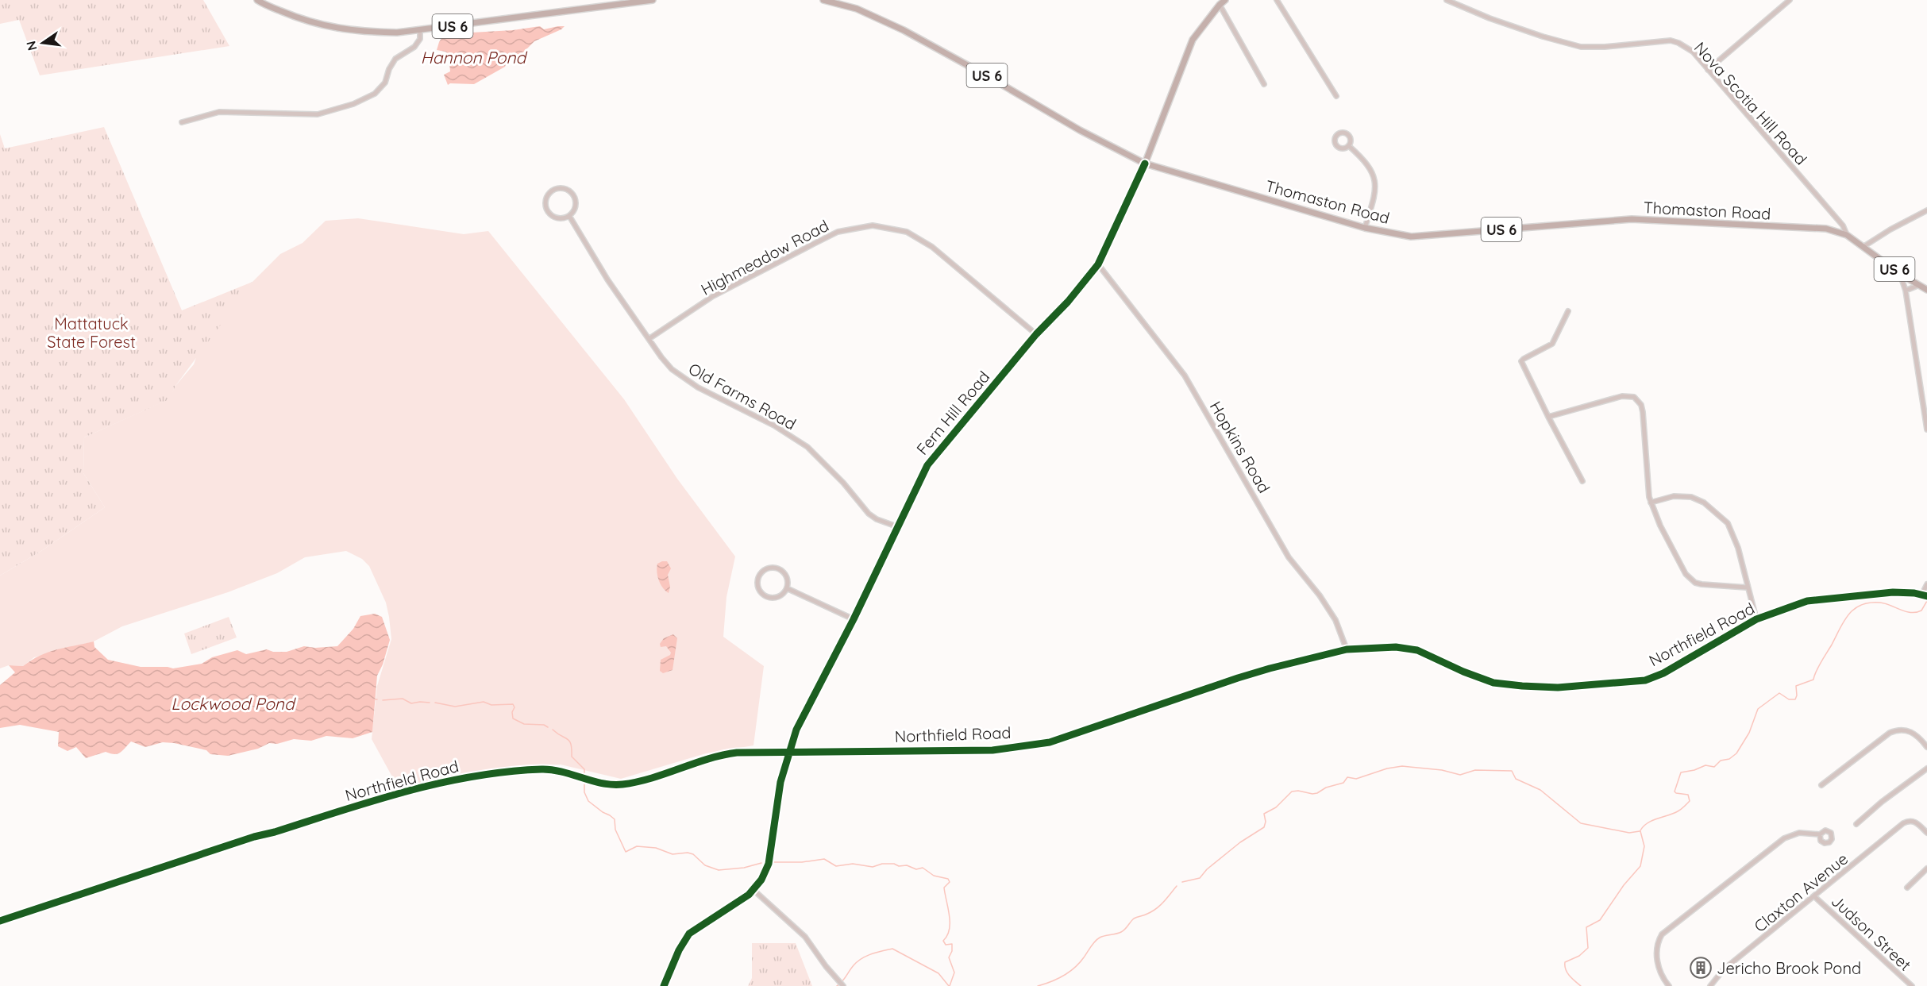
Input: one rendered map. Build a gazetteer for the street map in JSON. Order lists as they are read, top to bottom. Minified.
{"streets":{"main road":["US 6","Thomaston Road"],"street":["Nova Scotia Hill Road","Highmeadow Road","Old Farms Road","Fern Hill Road","Hopkins Road","Northfield Road","Claxton Avenue","Judson Street"]},"crossings":[["US 6","Thomaston Road"],["Nova Scotia Hill Road","Thomaston Road"],["Thomaston Road","Fern Hill Road"],["Highmeadow Road","Old Farms Road"],["Highmeadow Road","Fern Hill Road"],["Old Farms Road","Fern Hill Road"],["Fern Hill Road","Hopkins Road"],["Fern Hill Road","Northfield Road"],["Hopkins Road","Northfield Road"],["Claxton Avenue","Judson Street"]],"water":["Hannon Pond","Lockwood Pond"],"parks":["Mattatuck State Forest"],"places":{"building":["Jericho Brook Pond"]},"north":"left"}
